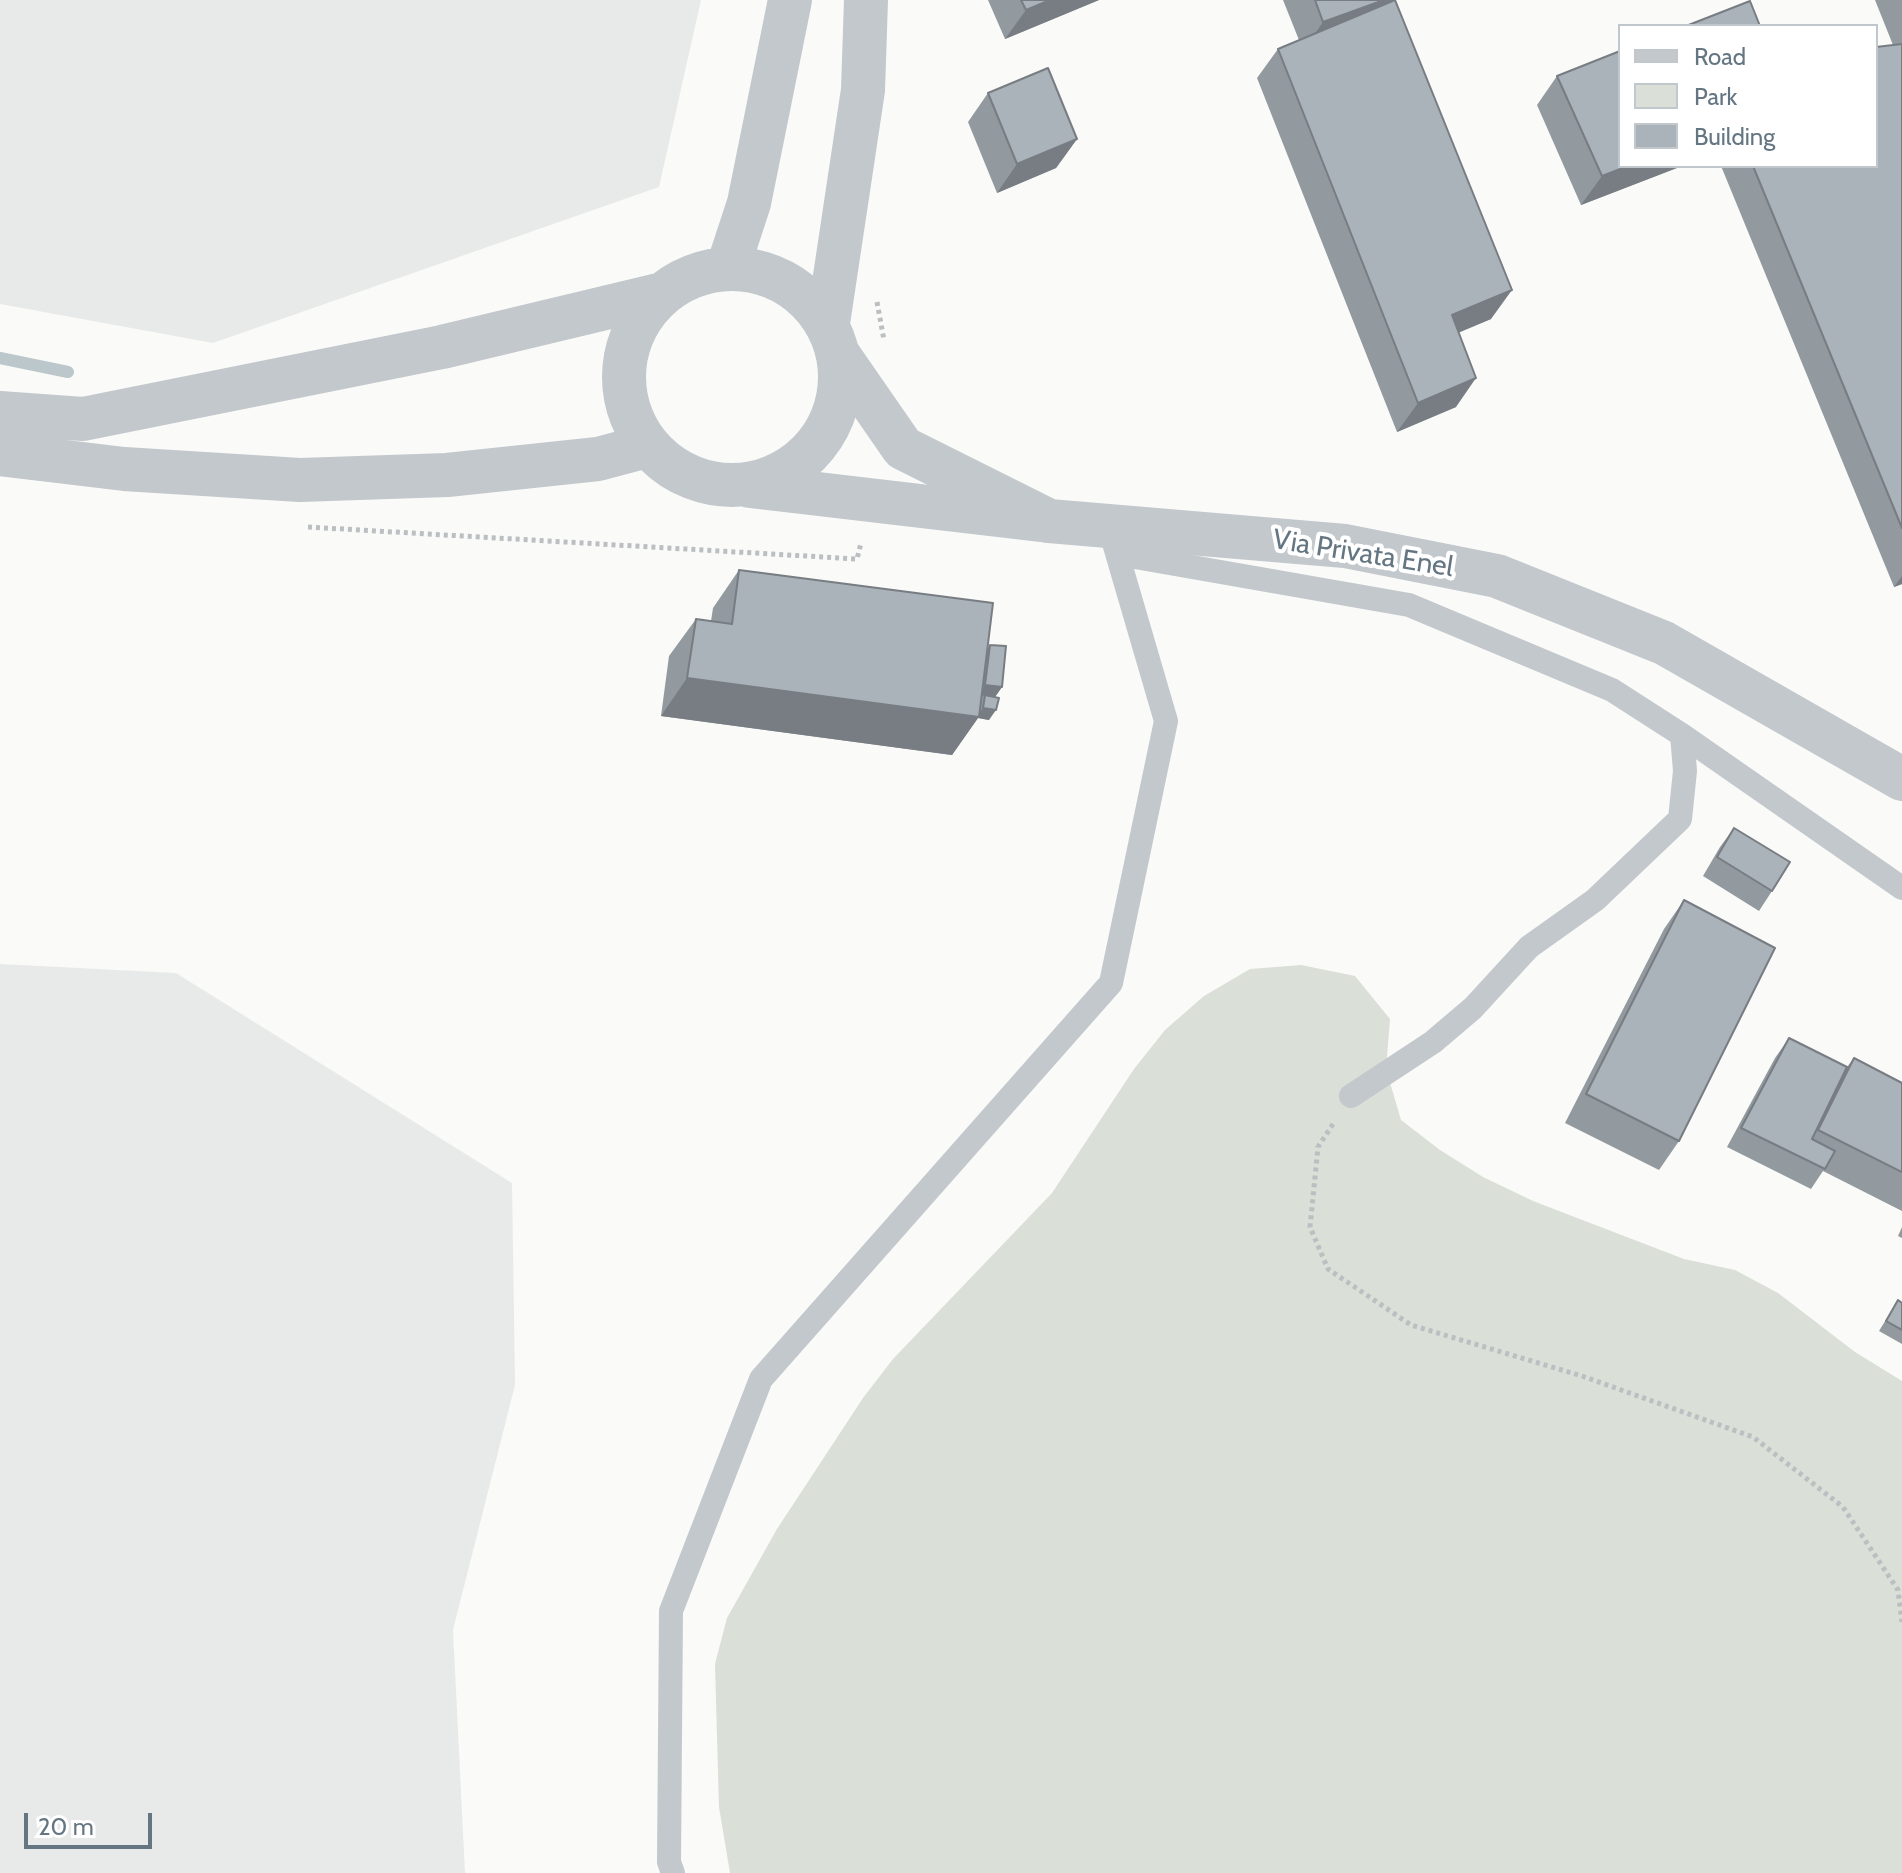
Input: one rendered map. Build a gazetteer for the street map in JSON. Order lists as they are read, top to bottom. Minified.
{"streets":{"street":["Via Privata Enel"]},"legend":["Road","Park","Building"],"scale_bar":"20 m"}
